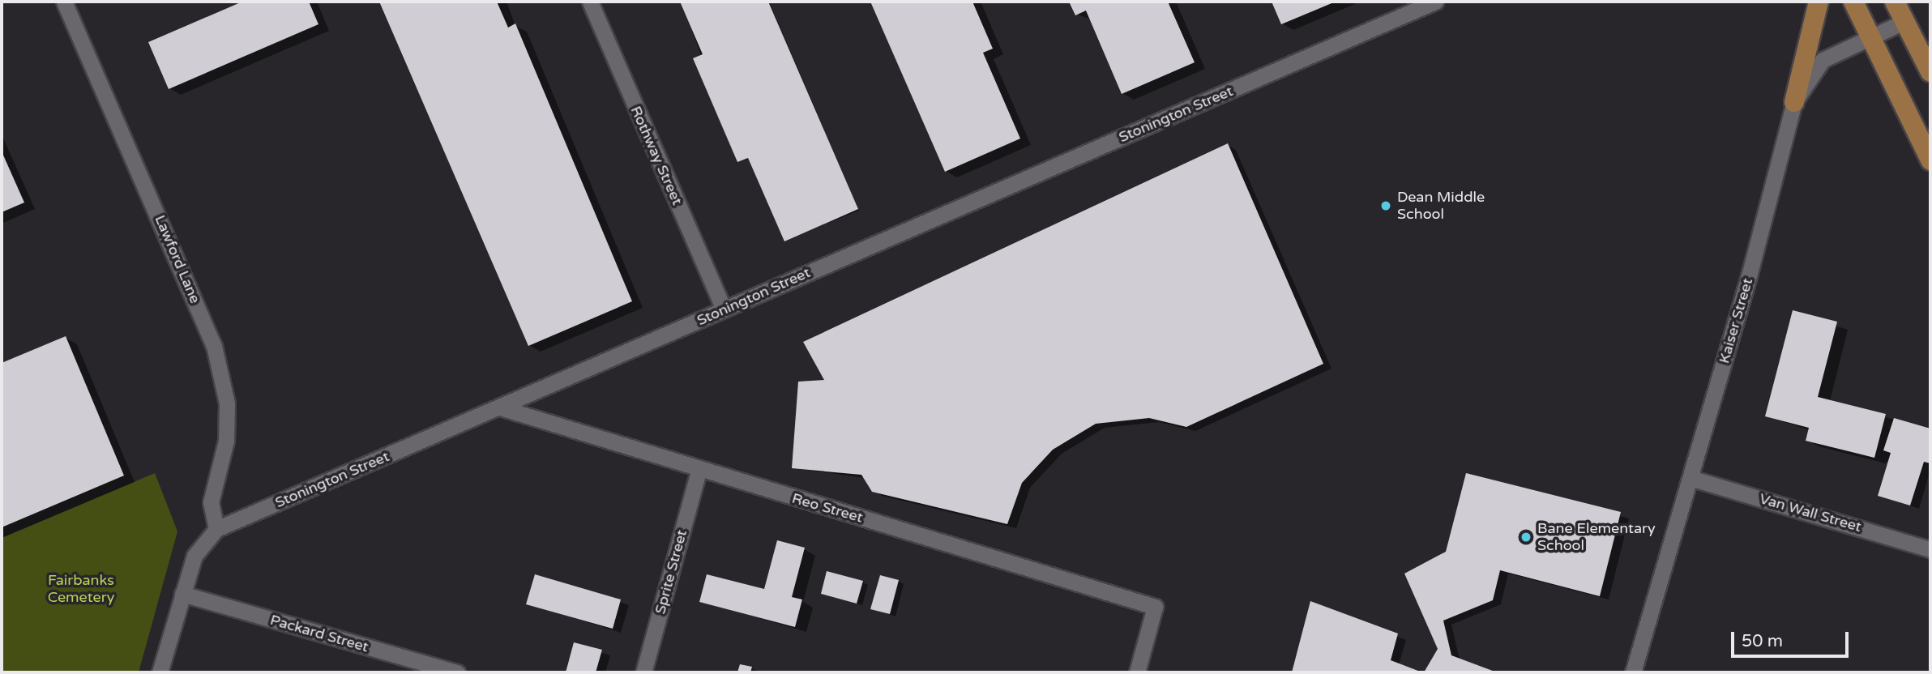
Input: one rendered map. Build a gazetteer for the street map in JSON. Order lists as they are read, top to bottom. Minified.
{"streets":{"street":["Stonington Street","Rothway Street","Lawford Lane","Kaiser Street","Reo Street","Van Wall Street","Sprite Street","Packard Street"]},"crossings":[["Stonington Street","Rothway Street"],["Stonington Street","Lawford Lane"],["Stonington Street","Reo Street"],["Stonington Street","Packard Street"],["Kaiser Street","Van Wall Street"],["Reo Street","Sprite Street"]],"parks":["Fairbanks Cemetery"],"places":["Dean Middle School","Bane Elementary School"],"scale_bar":"50 m"}
